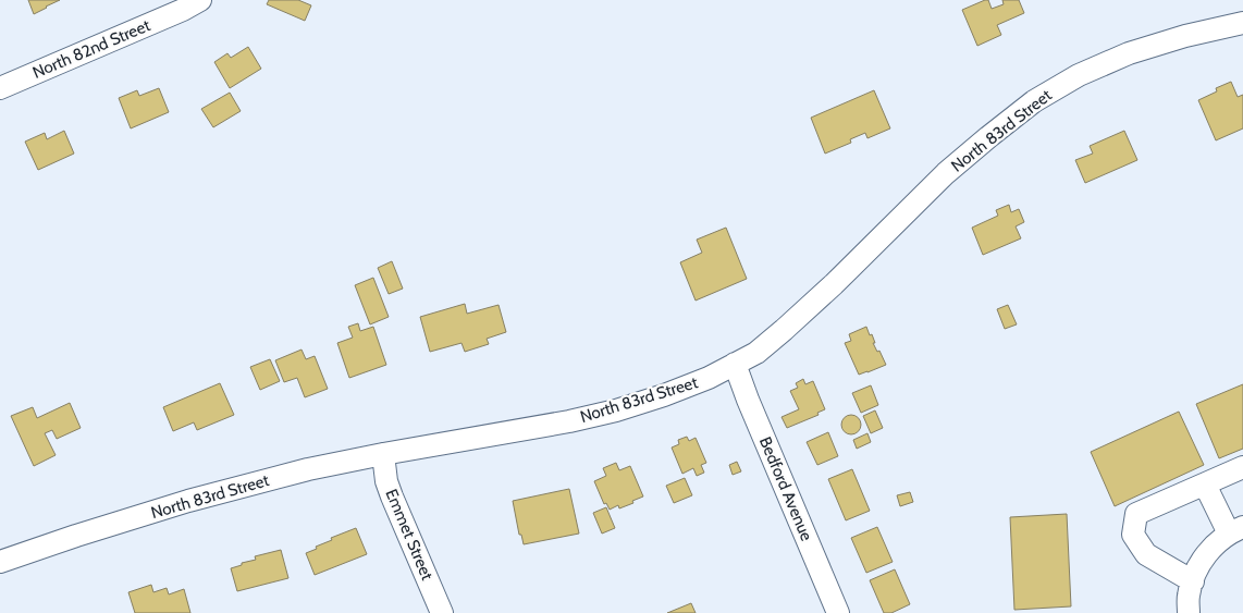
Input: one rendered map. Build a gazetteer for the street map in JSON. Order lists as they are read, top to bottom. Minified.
{"streets":{"street":["North 82nd Street","North 83rd Street","Bedford Avenue","Emmet Street"]},"crossings":[["North 83rd Street","Bedford Avenue"],["North 83rd Street","Emmet Street"]]}
